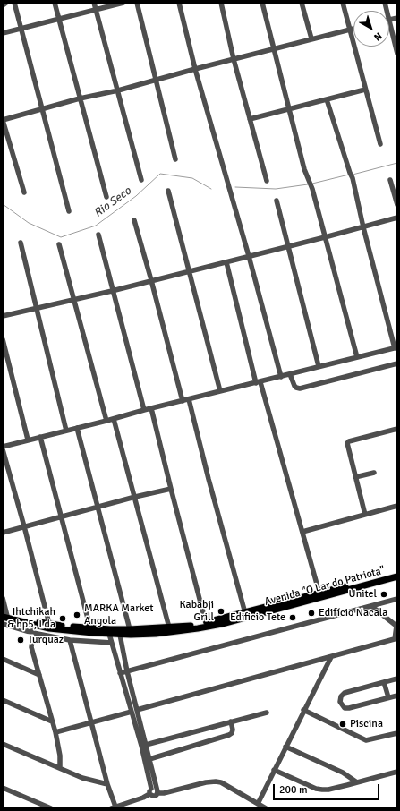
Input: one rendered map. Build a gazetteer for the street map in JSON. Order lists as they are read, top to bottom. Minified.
{"streets":{"main road":["Avenida \"O Lar do Patriota\""]},"water":["Rio Seco"],"places":["Unitel","Kababji Grill","Edifício Nacala","MARKA Market Angola","Edificio Tete","Ihtchikah & hp5, Lda","Turquaz","Piscina"],"scale_bar":"200 m","north":"bottom right"}
